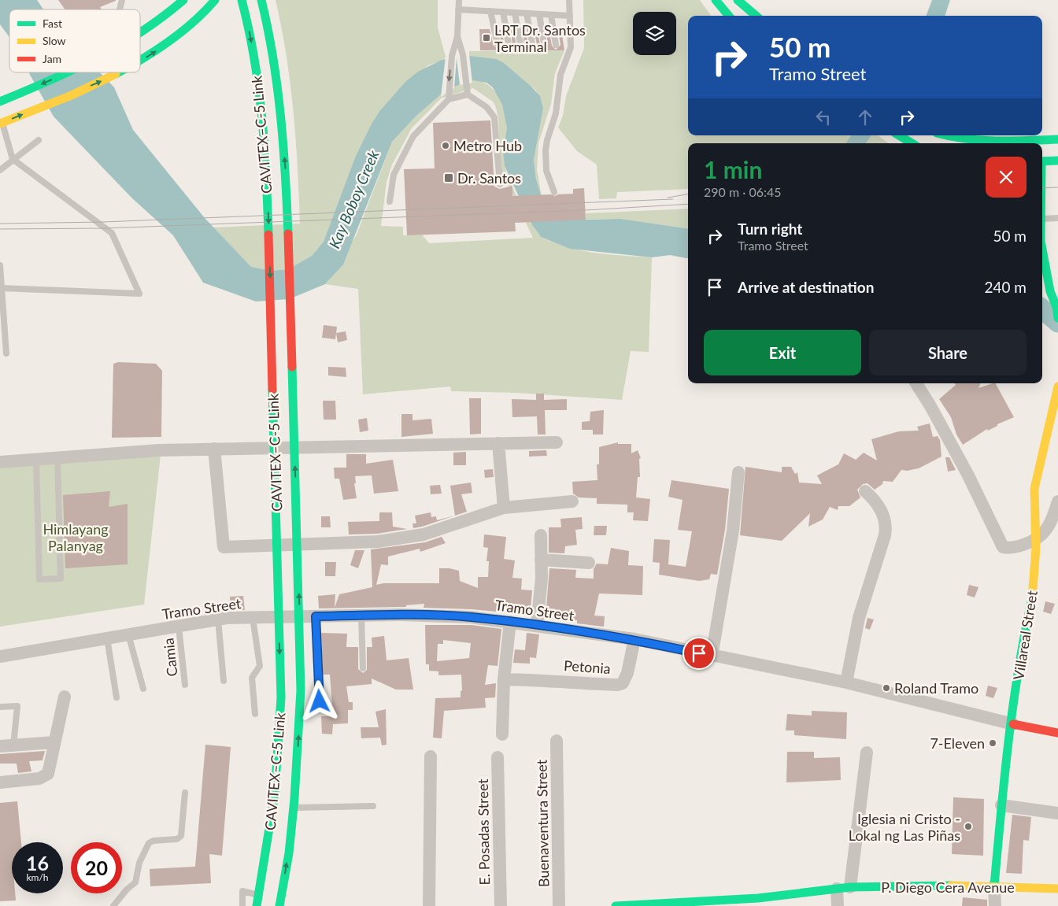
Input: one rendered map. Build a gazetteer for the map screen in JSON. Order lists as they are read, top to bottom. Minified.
{"streets":{"main road":["CAVITEX–C-5 Link","Tramo Street","Villareal Street","P. Diego Cera Avenue"],"street":["Petonia","Buenaventura Street","E. Posadas Street"],"lane":["Camia"]},"crossings":[["Tramo Street","Villareal Street"],["Tramo Street","Camia"],["Tramo Street","Petonia"],["Villareal Street","P. Diego Cera Avenue"]],"water":["Kay Boboy Creek"],"parks":["Himlayang Palanyag"],"places":{"transit":["LRT Dr. Santos Terminal","Dr. Santos"],"other":["Metro Hub","Roland Tramo","7-Eleven","Iglesia ni Cristo - Lokal ng Las Piñas"]},"legend":["Fast","Slow","Jam"],"page":{"turn":["50 m","Tramo Street"],"heading":["1 min","290 m · 06:45"],"list":[{"name":"Turn right","note":"Tramo Street","value":"50 m"},{"name":"Arrive at destination","value":"240 m"}],"buttons":["Exit","Share"],"speed":"16 km/h","limit":"20"}}
